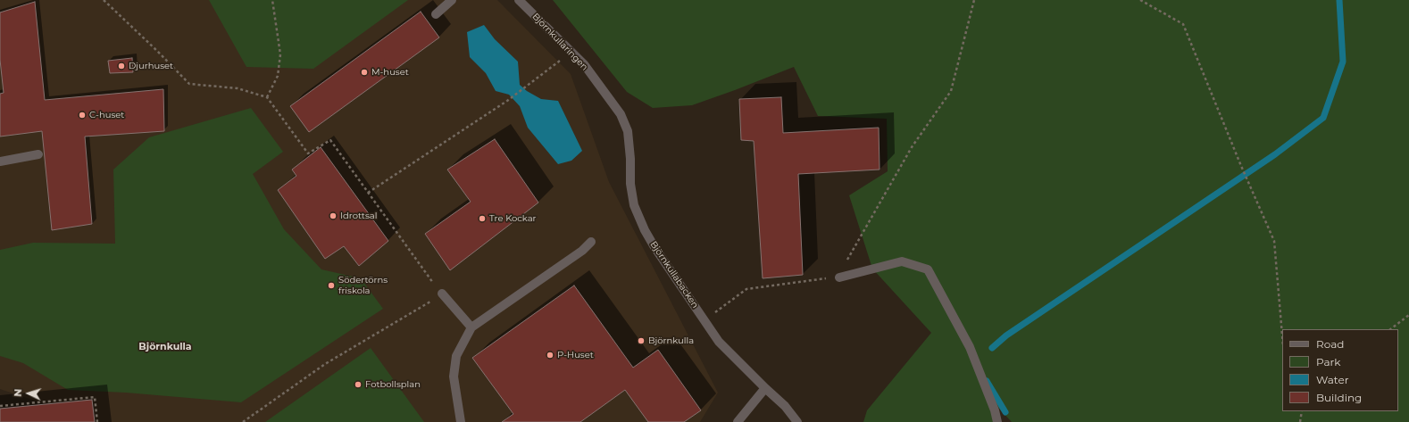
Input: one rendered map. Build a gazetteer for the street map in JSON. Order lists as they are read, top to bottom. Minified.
{"streets":{"street":["Björnkullaringen","Björnkullabacken"]},"crossings":[["Björnkullaringen","Björnkullabacken"]],"districts":["Björnkulla"],"places":["Djurhuset","M-huset","C-huset","Idrottsal","Tre Kockar","Södertörns friskola","Björnkulla","P-Huset","Fotbollsplan"],"legend":["Road","Park","Water","Building"],"north":"left"}
